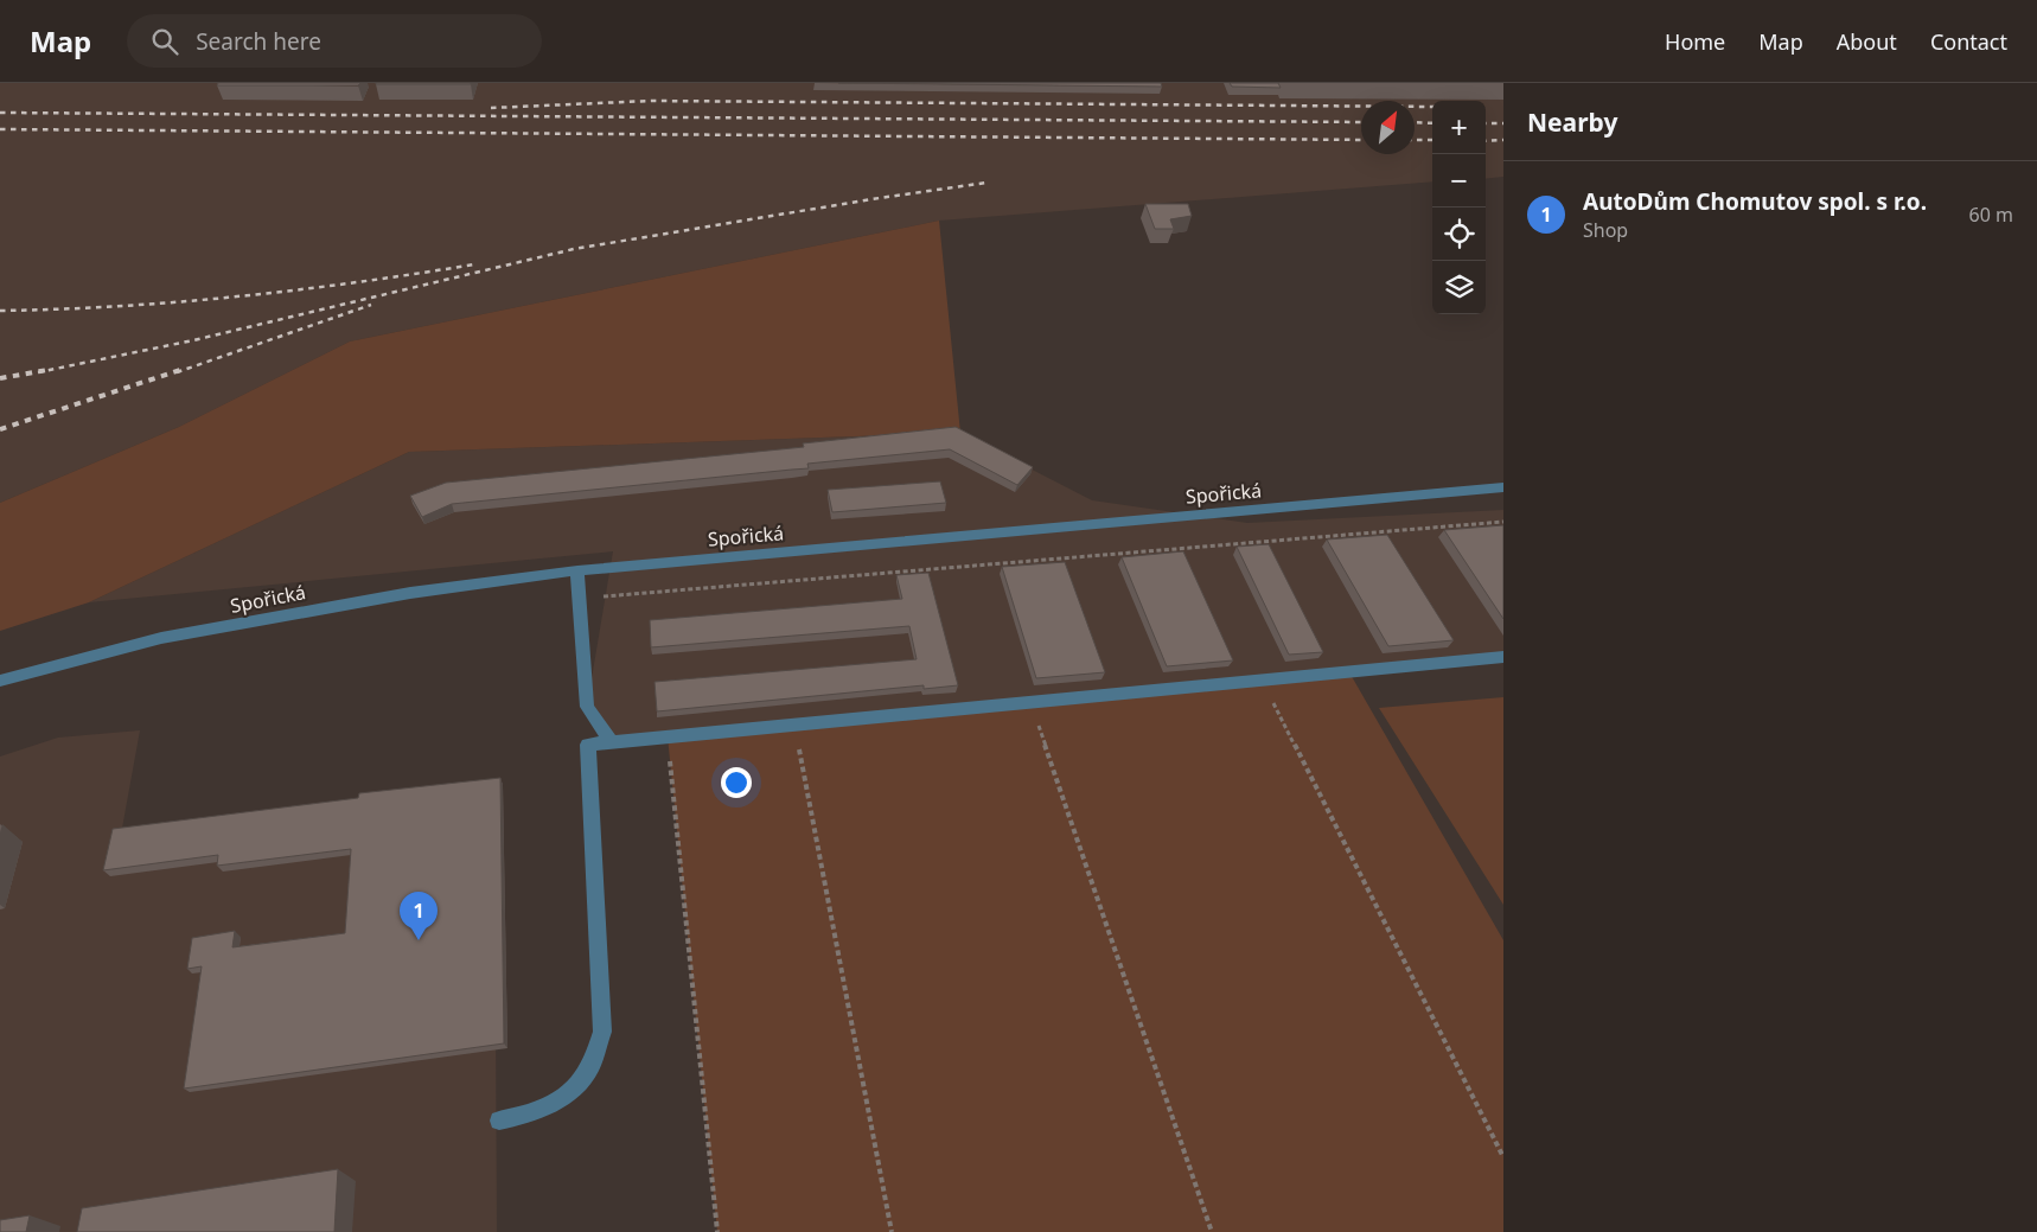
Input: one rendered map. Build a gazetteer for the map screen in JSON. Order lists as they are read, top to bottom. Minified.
{"streets":{"street":["Spořická"]},"north":"top right","page":{"header":"Map","search":"Search here","nav":["Home","Map","About","Contact"],"heading":"Nearby","map_buttons":["+","−"],"list":[{"mark":"1","name":"AutoDům Chomutov spol. s r.o.","note":"Shop","value":"60 m"}],"pins":"1"}}
